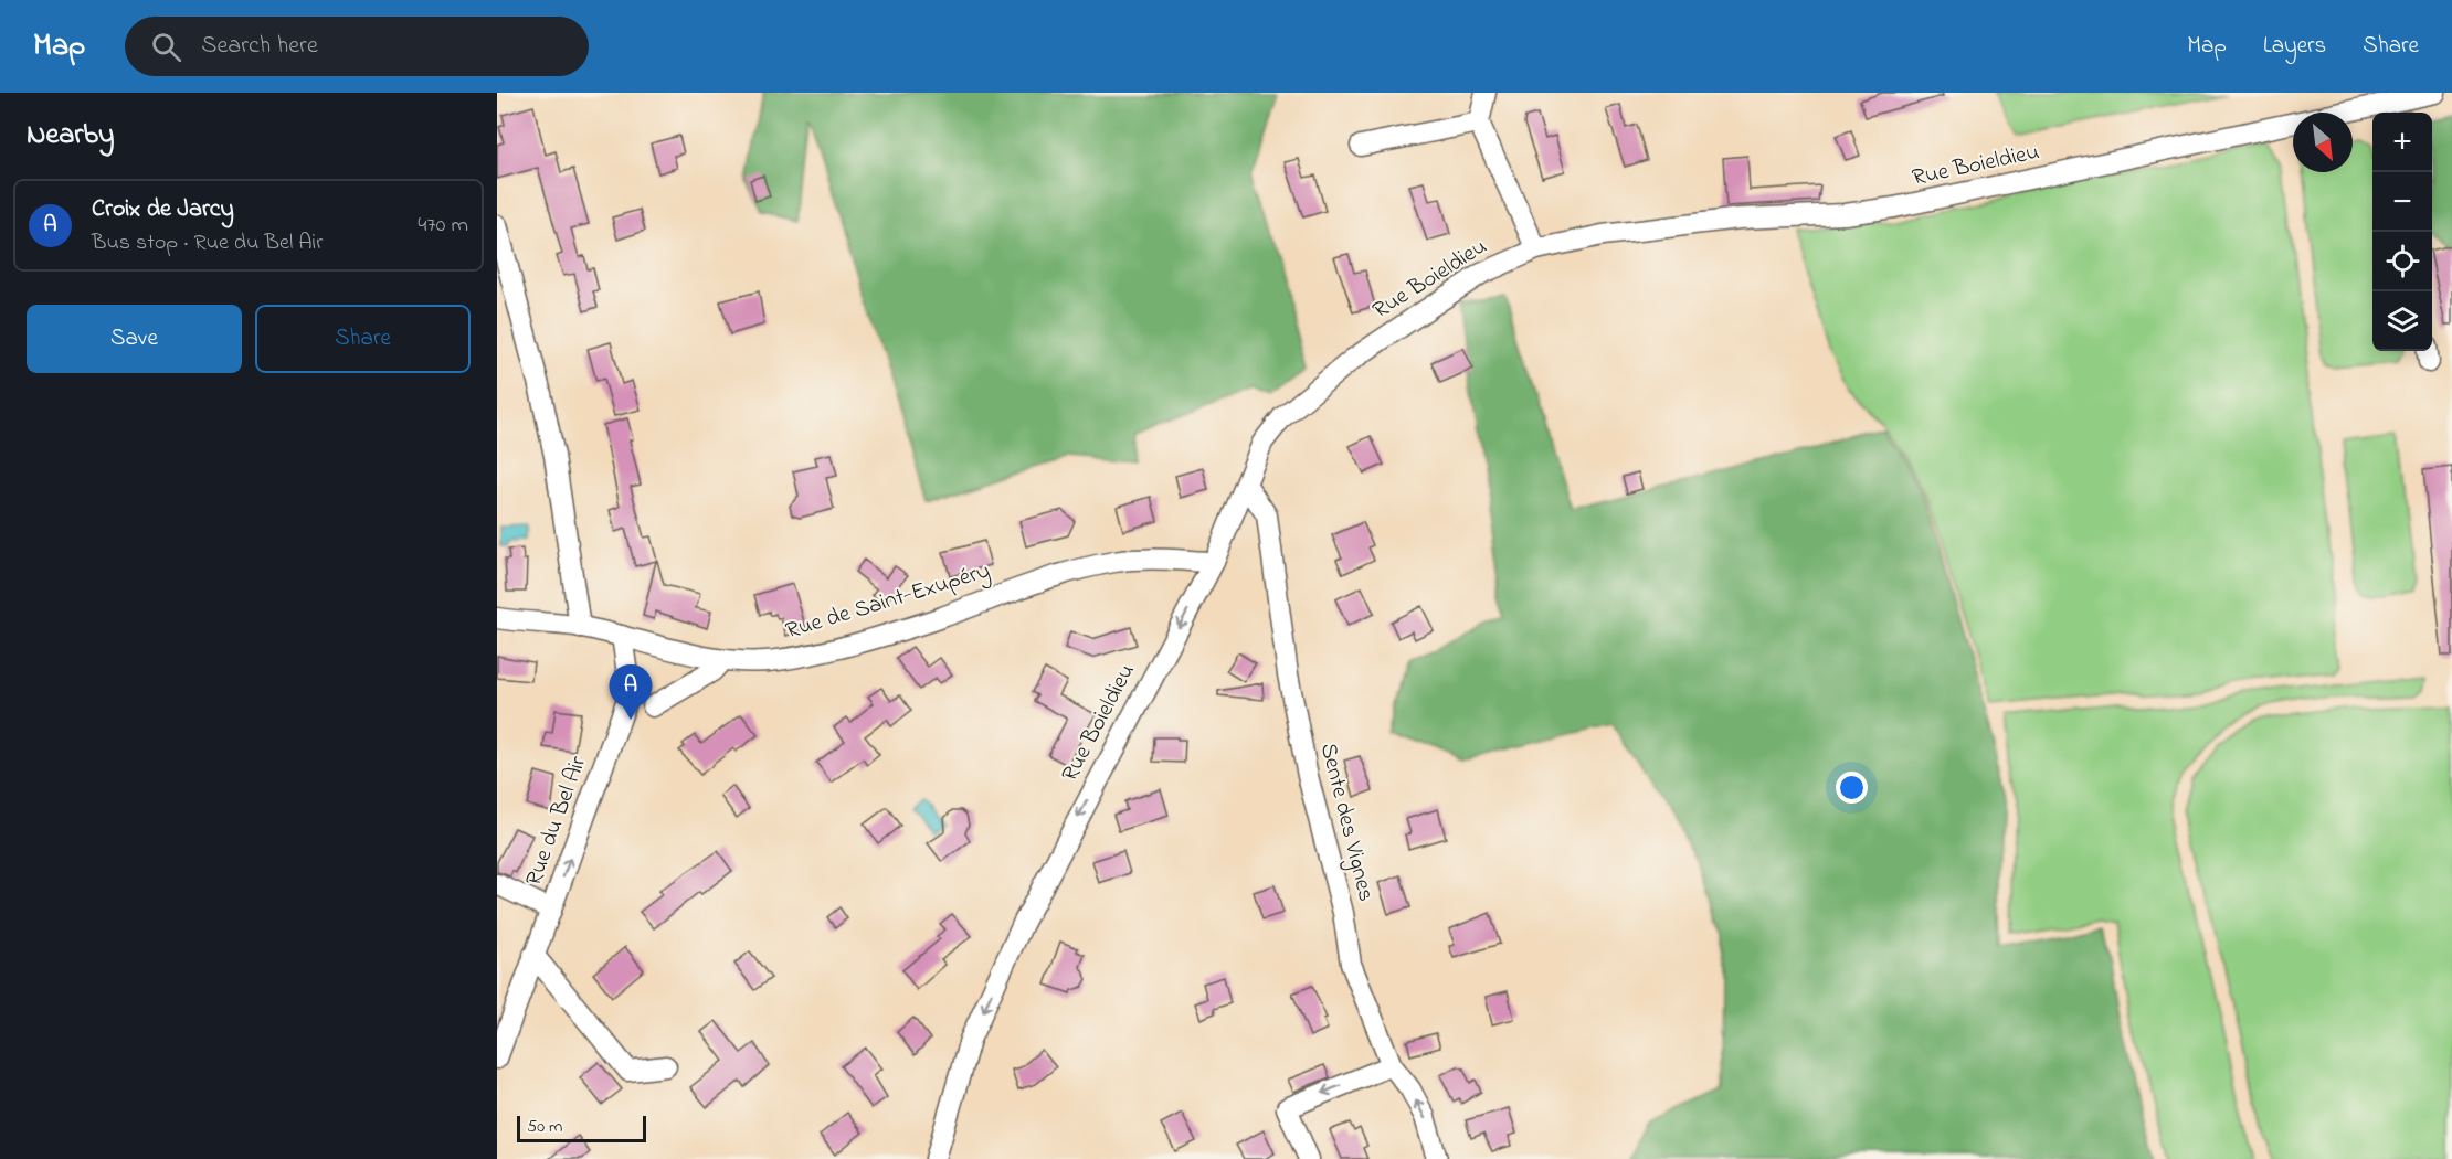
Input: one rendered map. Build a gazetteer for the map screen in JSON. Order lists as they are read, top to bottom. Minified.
{"streets":{"street":["Rue Boieldieu","Rue de Saint-Exupéry","Rue du Bel Air","Sente des Vignes"]},"crossings":[["Rue Boieldieu","Rue de Saint-Exupéry"],["Rue Boieldieu","Sente des Vignes"],["Rue de Saint-Exupéry","Rue du Bel Air"]],"one_way":["Rue du Bel Air"],"scale_bar":"50 m","north":"bottom right","page":{"header":"Map","search":"Search here","nav":["Map","Layers","Share"],"heading":"Nearby","map_buttons":["+","−"],"list":[{"mark":"A","name":"Croix de Jarcy","note":"Bus stop · Rue du Bel Air","value":"470 m"}],"buttons":["Save","Share"],"pins":"A","scale":"50 m"}}
